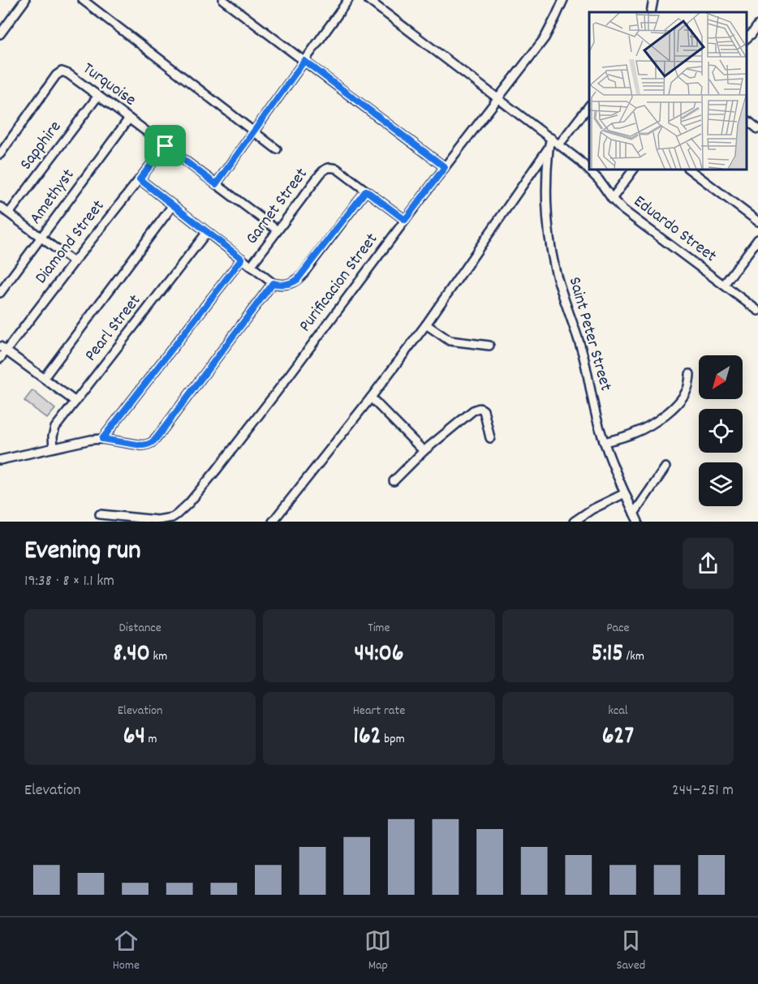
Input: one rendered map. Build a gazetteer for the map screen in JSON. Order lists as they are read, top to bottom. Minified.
{"streets":{"street":["Turquoise","Sapphire","Amethyst","Garnet Street","Eduardo Street","Diamond Street","Purificacion Street","Pearl Street","Saint Peter Street"]},"crossings":[["Turquoise","Sapphire"],["Turquoise","Amethyst"],["Turquoise","Garnet Street"],["Turquoise","Diamond Street"],["Eduardo Street","Purificacion Street"]],"north":"bottom left","page":{"heading":["Evening run","19:38 · 8 × 1.1 km"],"stats":[["Distance","8.40 km"],["Time","44:06"],["Pace","5:15 /km"],["Elevation","64 m"],["Heart rate","162 bpm"],["kcal","627"]],"chart":["Elevation","244–251 m"],"tabs":["Home","Map","Saved"]}}
